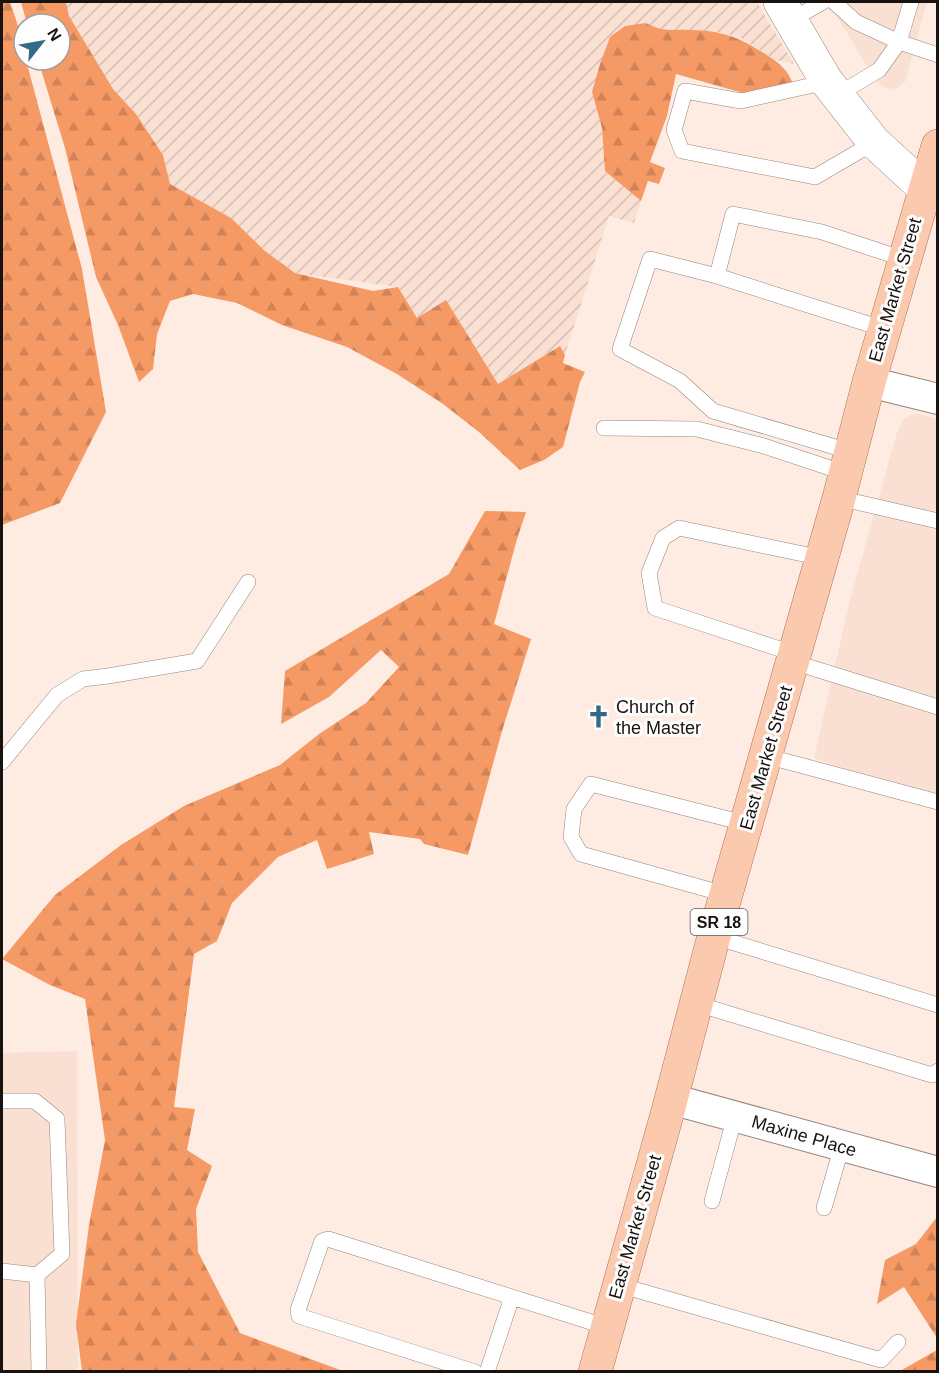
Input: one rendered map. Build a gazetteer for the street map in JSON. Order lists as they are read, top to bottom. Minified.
{"streets":{"main road":["East Market Street","SR 18"],"street":["Maxine Place"]},"crossings":[["East Market Street","Maxine Place"]],"places":{"church":["Church of the Master"]},"north":"top right"}
